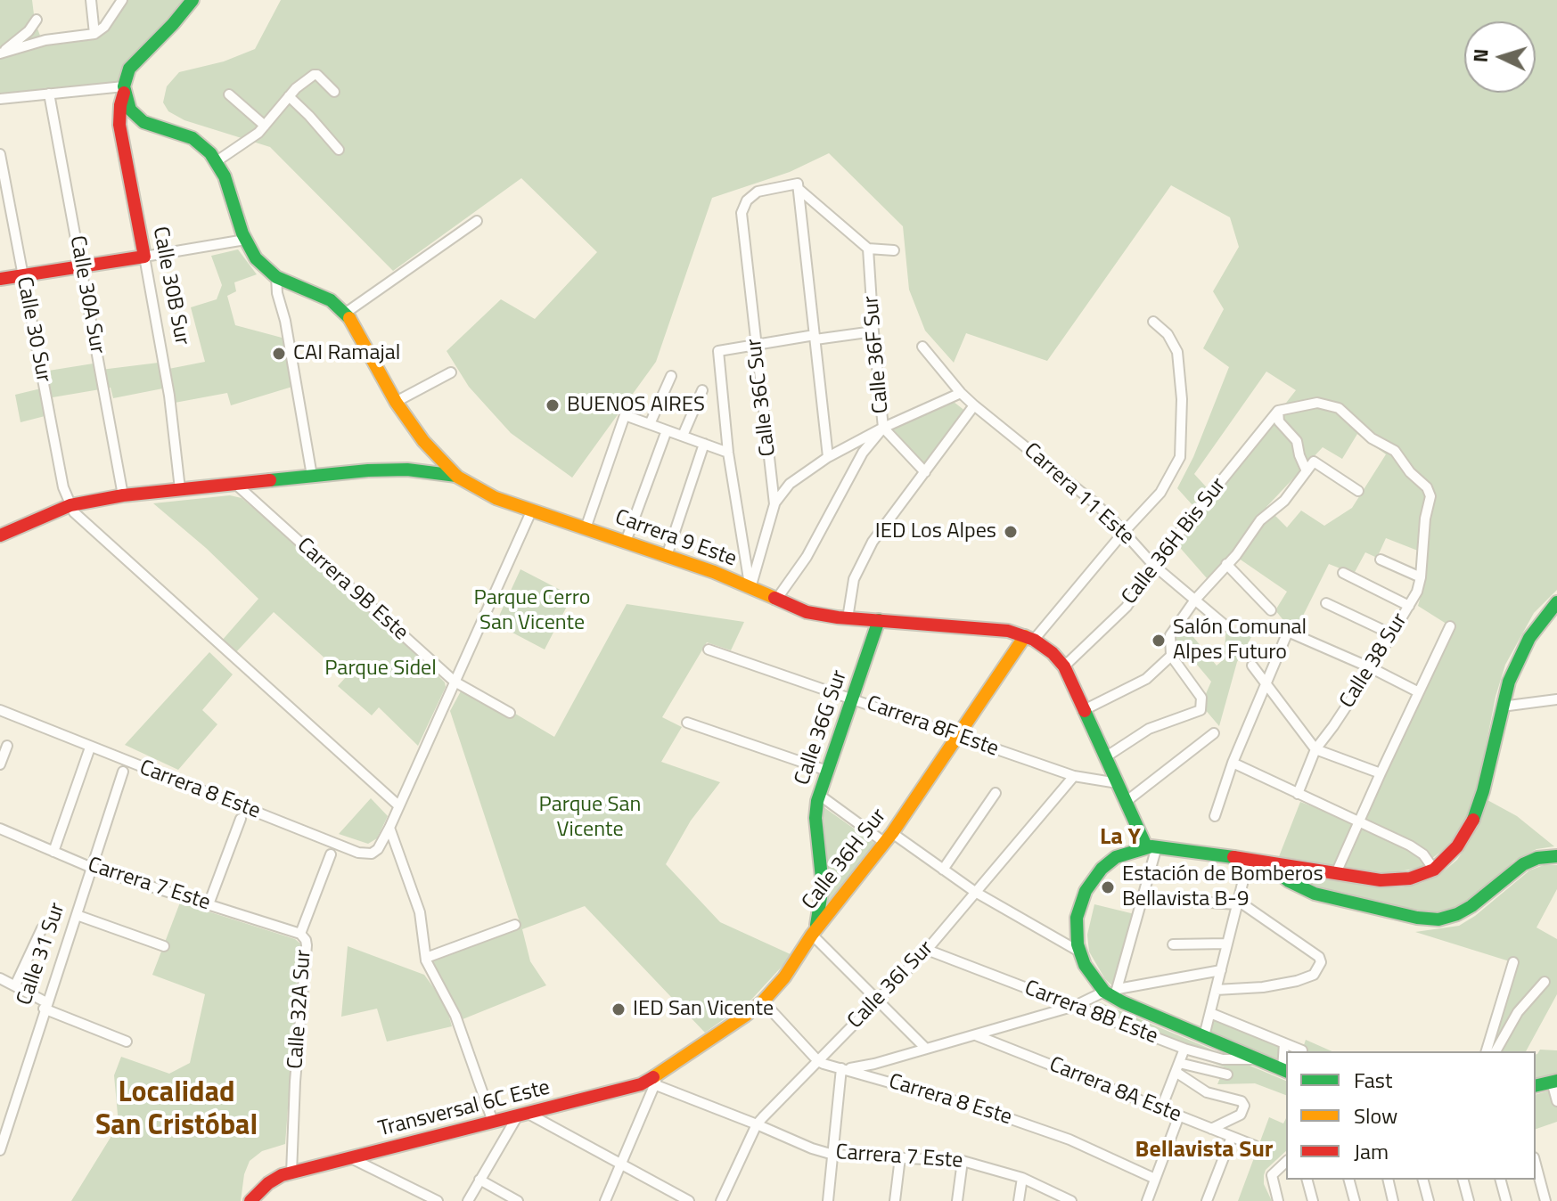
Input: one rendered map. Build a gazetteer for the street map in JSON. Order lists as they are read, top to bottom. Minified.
{"streets":{"main road":["Calle 30B Sur","Carrera 9 Este","Calle 36G Sur","Calle 36H Sur","Transversal 6C Este"],"street":["Calle 30A Sur","Calle 30 Sur","Calle 36F Sur","Calle 36C Sur","Carrera 11 Este","Calle 36H Bis Sur","Carrera 9B Este","Calle 38 Sur","Carrera 8F Este","Carrera 8 Este","Carrera 7 Este","Calle 31 Sur","Calle 36I Sur","Calle 32A Sur","Carrera 8B Este","Carrera 8A Este"]},"crossings":[["Calle 30B Sur","Carrera 9 Este"],["Calle 30A Sur","Carrera 9 Este"],["Calle 30 Sur","Carrera 9 Este"],["Calle 36F Sur","Carrera 9 Este"],["Calle 36C Sur","Carrera 9 Este"],["Carrera 11 Este","Calle 36H Bis Sur"],["Carrera 11 Este","Calle 36H Sur"],["Carrera 9 Este","Calle 36H Bis Sur"],["Carrera 9 Este","Carrera 9B Este"],["Carrera 9 Este","Carrera 8F Este"],["Carrera 9 Este","Calle 36G Sur"],["Carrera 9 Este","Calle 36H Sur"],["Calle 36H Bis Sur","Calle 38 Sur"],["Carrera 8F Este","Calle 36G Sur"],["Carrera 8F Este","Calle 36H Sur"],["Carrera 8F Este","Calle 36I Sur"],["Calle 36G Sur","Calle 36H Sur"],["Carrera 8 Este","Calle 36I Sur"],["Calle 36H Sur","Carrera 7 Este"],["Calle 36H Sur","Transversal 6C Este"],["Carrera 7 Este","Calle 31 Sur"],["Carrera 7 Este","Calle 36I Sur"],["Carrera 7 Este","Calle 32A Sur"],["Carrera 7 Este","Transversal 6C Este"],["Calle 36I Sur","Carrera 8B Este"],["Calle 32A Sur","Transversal 6C Este"]],"districts":["La Y","Localidad San Cristóbal","Bellavista Sur"],"parks":["Parque Cerro San Vicente","Parque Sidel","Parque San Vicente"],"places":["CAI Ramajal","BUENOS AIRES","IED Los Alpes","Salón Comunal Alpes Futuro","Estación de Bomberos Bellavista B-9","IED San Vicente"],"legend":["Fast","Slow","Jam"],"north":"left"}
